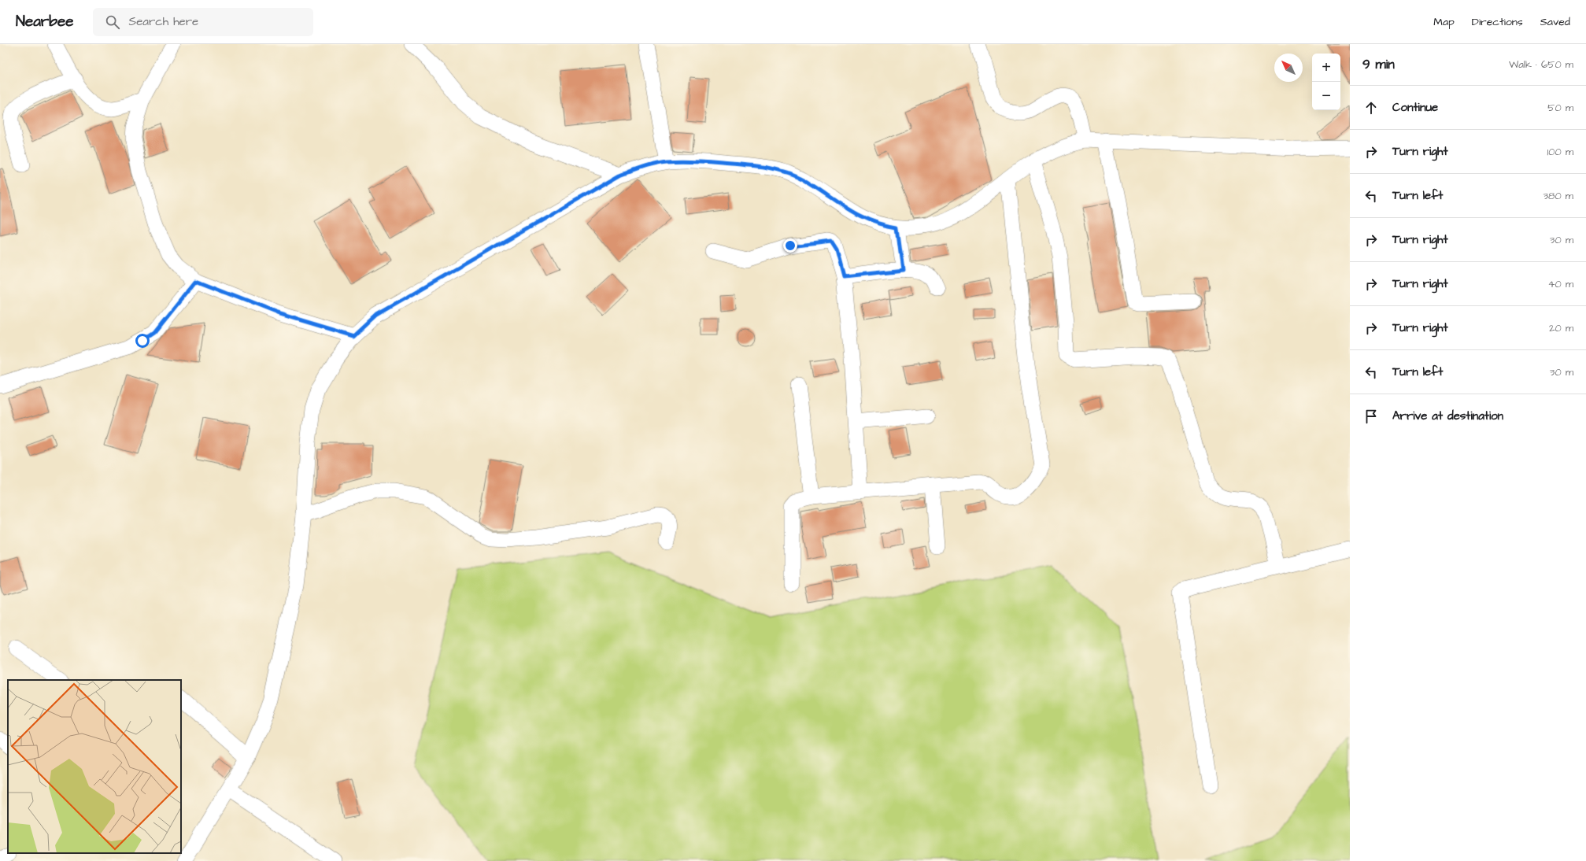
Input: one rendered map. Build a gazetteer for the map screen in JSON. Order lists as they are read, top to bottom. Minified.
{"north":"top left","page":{"header":"Nearbee","search":"Search here","nav":["Map","Directions","Saved"],"heading":["9 min","Walk · 650 m"],"map_buttons":["+","−"],"list":[["Continue","50 m"],["Turn right","100 m"],["Turn left","380 m"],["Turn right","30 m"],["Turn right","40 m"],["Turn right","20 m"],["Turn left","30 m"],"Arrive at destination"]}}
